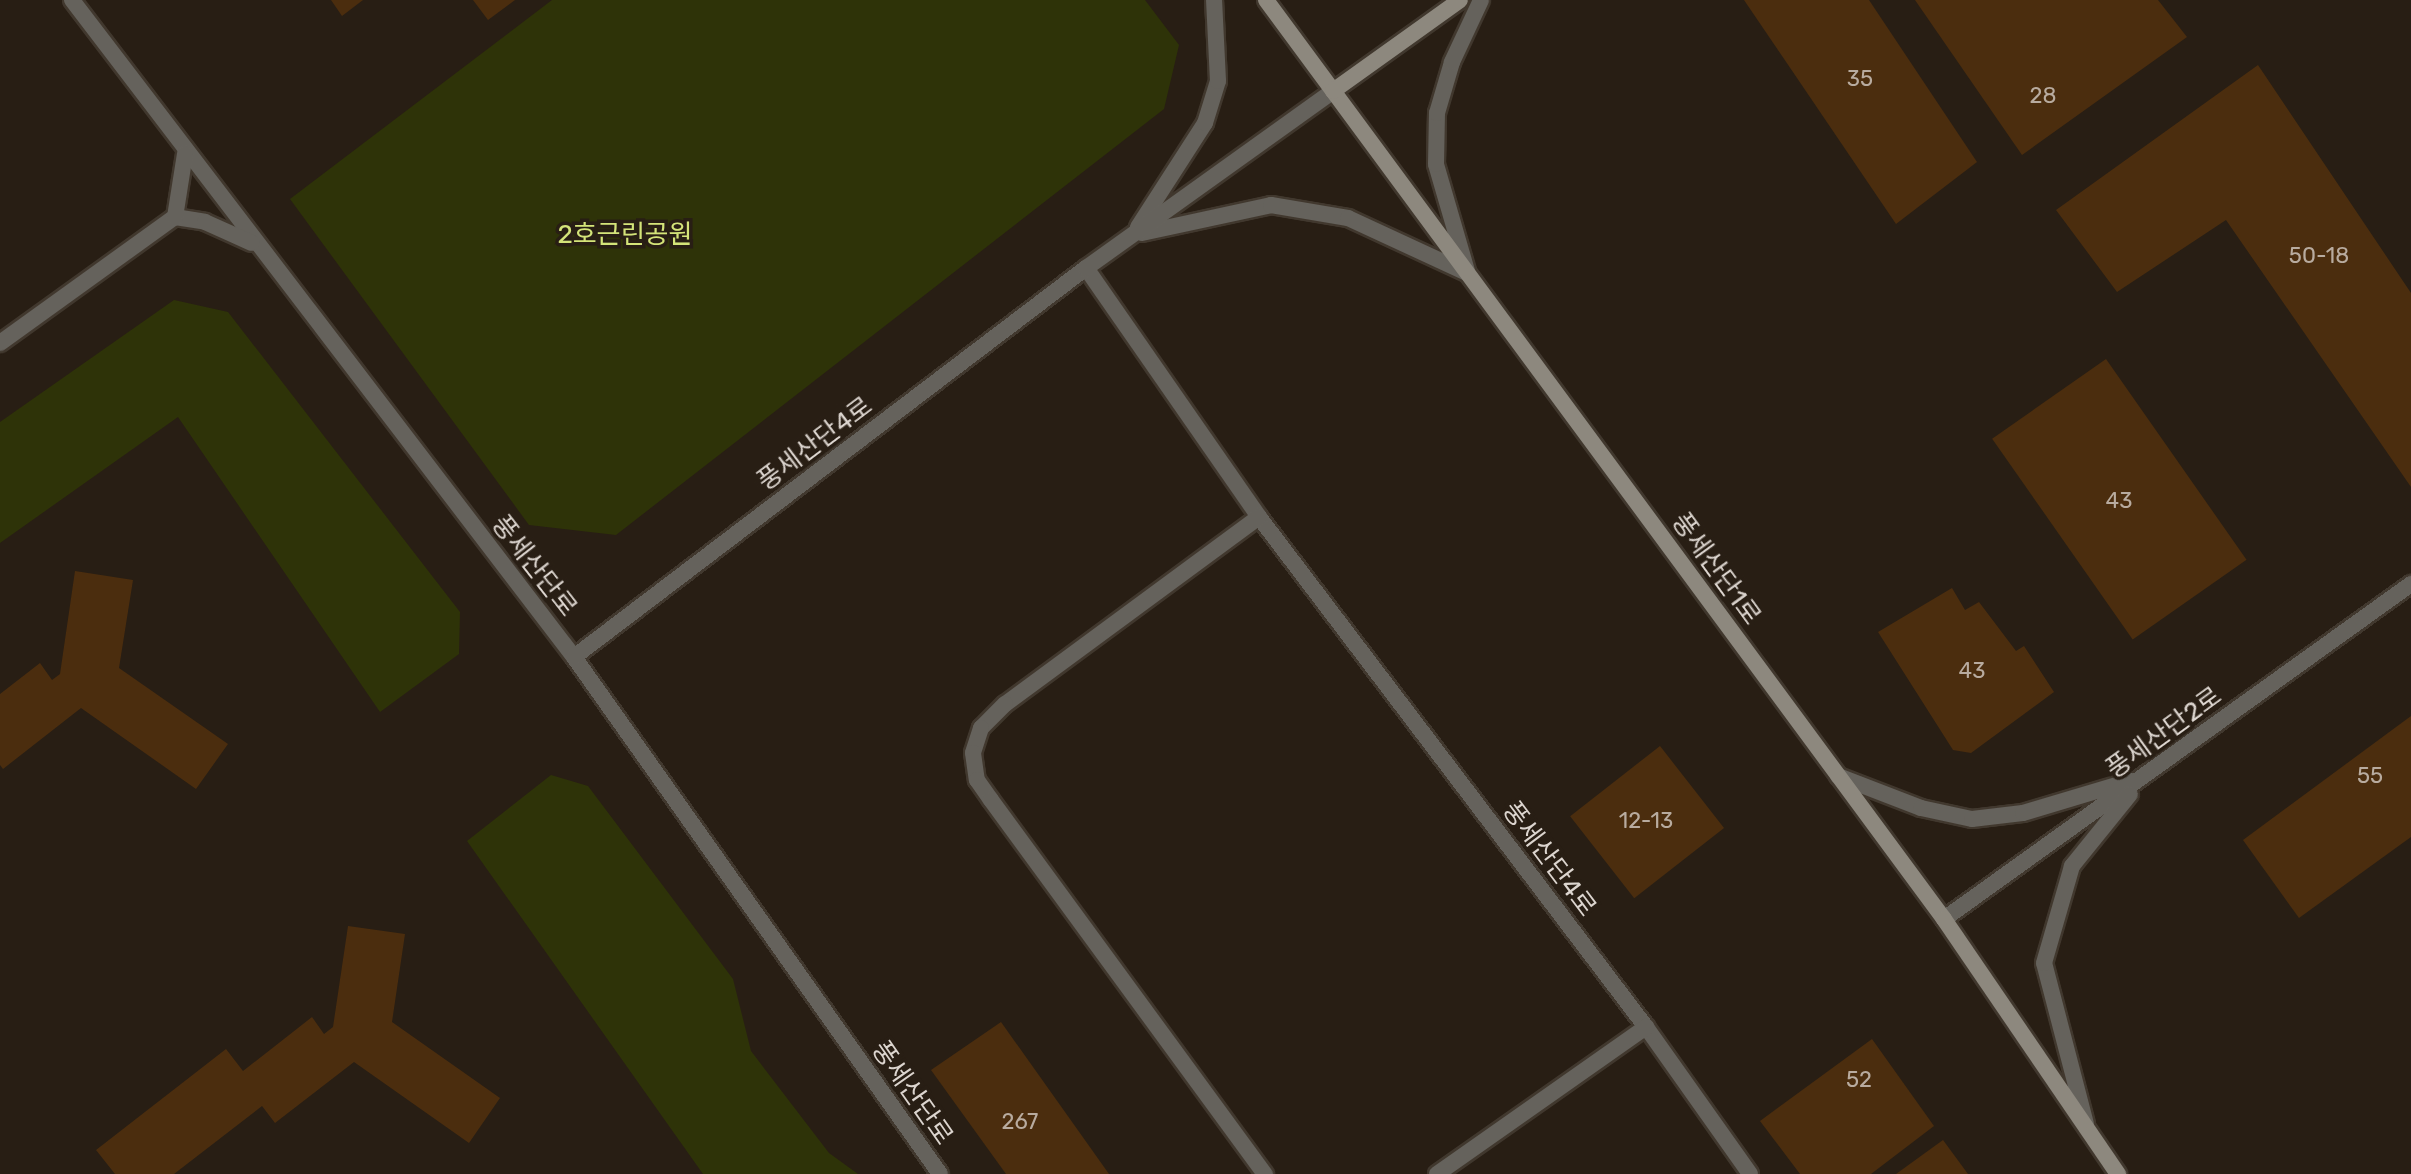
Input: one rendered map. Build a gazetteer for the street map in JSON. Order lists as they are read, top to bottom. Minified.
{"streets":{"street":["풍세산단4로","풍세산단로","풍세산단1로","풍세산단2로"]},"crossings":[["풍세산단4로","풍세산단로"],["풍세산단4로","풍세산단1로"],["풍세산단1로","풍세산단2로"]],"parks":["2호근린공원"],"house_numbers":["35","28","50-18","43","43","55","12-13","52","267"]}
